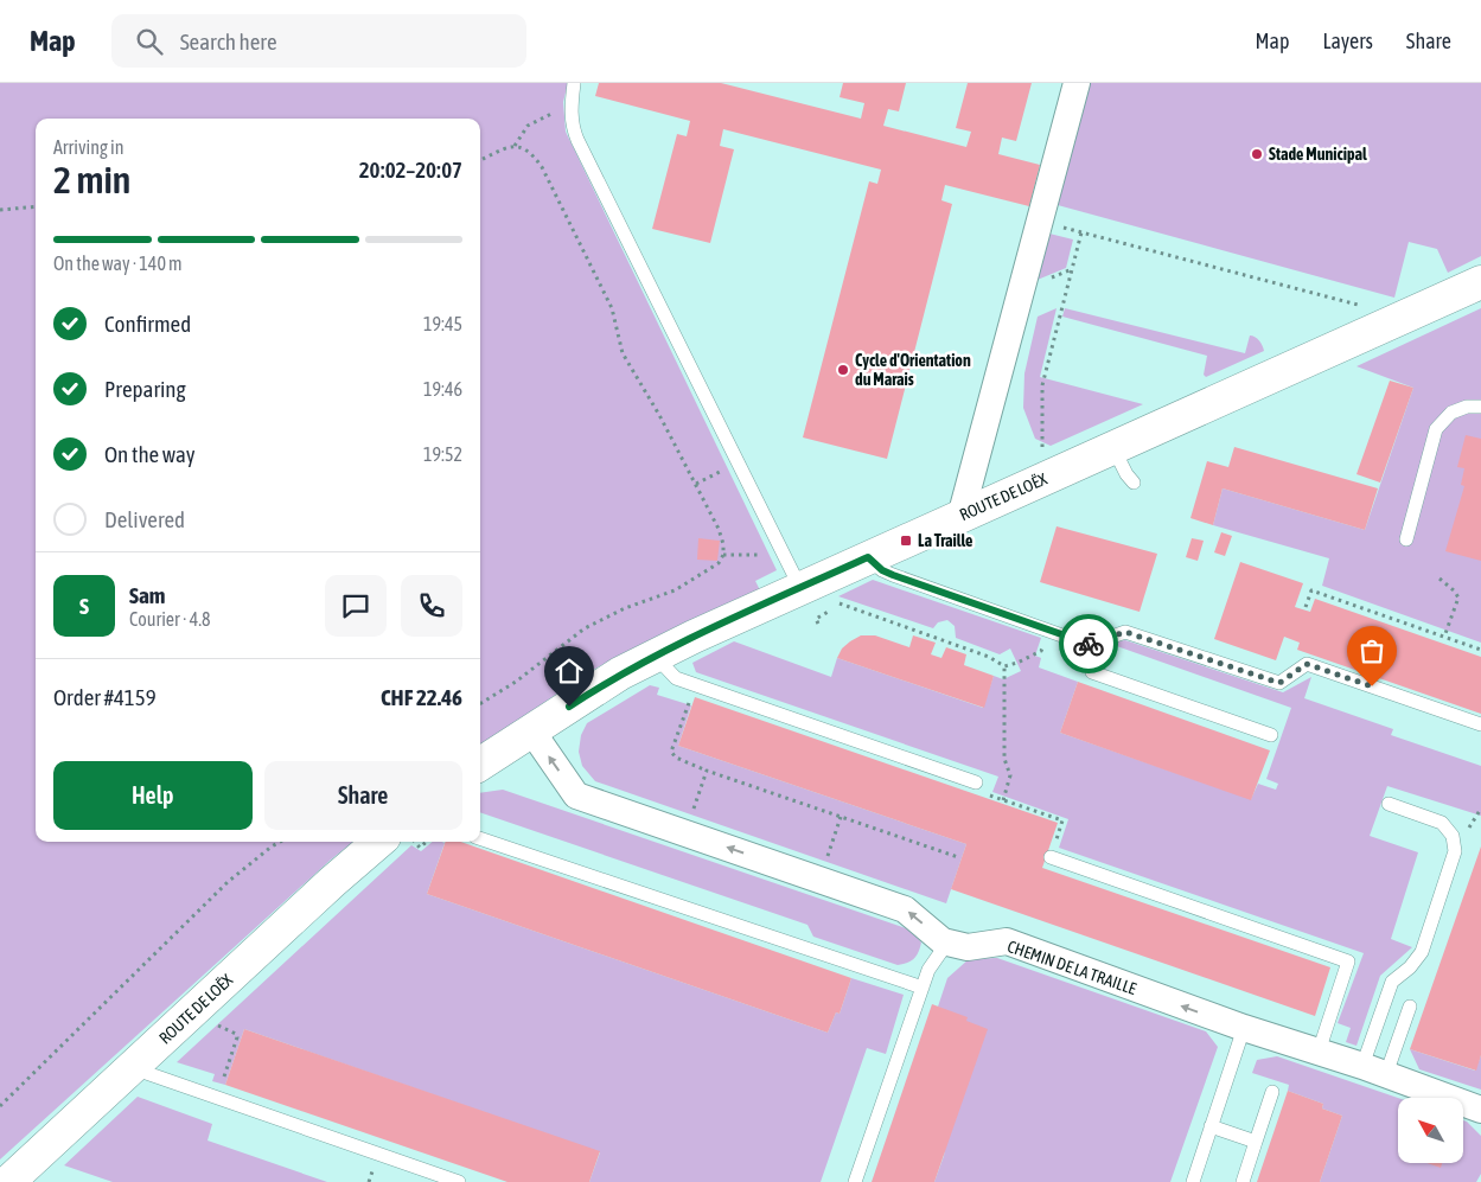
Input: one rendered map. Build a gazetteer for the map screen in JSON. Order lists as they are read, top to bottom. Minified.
{"streets":{"street":["ROUTE DE LOËX","CHEMIN DE LA TRAILLE"]},"crossings":[["ROUTE DE LOËX","CHEMIN DE LA TRAILLE"]],"one_way":["CHEMIN DE LA TRAILLE"],"places":{"other":["Stade Municipal","Cycle d'Orientation du Marais"],"transit":["La Traille"]},"north":"top left","page":{"header":"Map","search":"Search here","nav":["Map","Layers","Share"],"heading":["2 min","Arriving in","20:02–20:07"],"panel":["Sam","Courier · 4.8","Order #4159","CHF 22.46"],"bar":"On the way · 140 m","list":[["Confirmed","19:45"],["Preparing","19:46"],["On the way","19:52"],"Delivered"],"round":"S","buttons":["Help","Share"]}}
